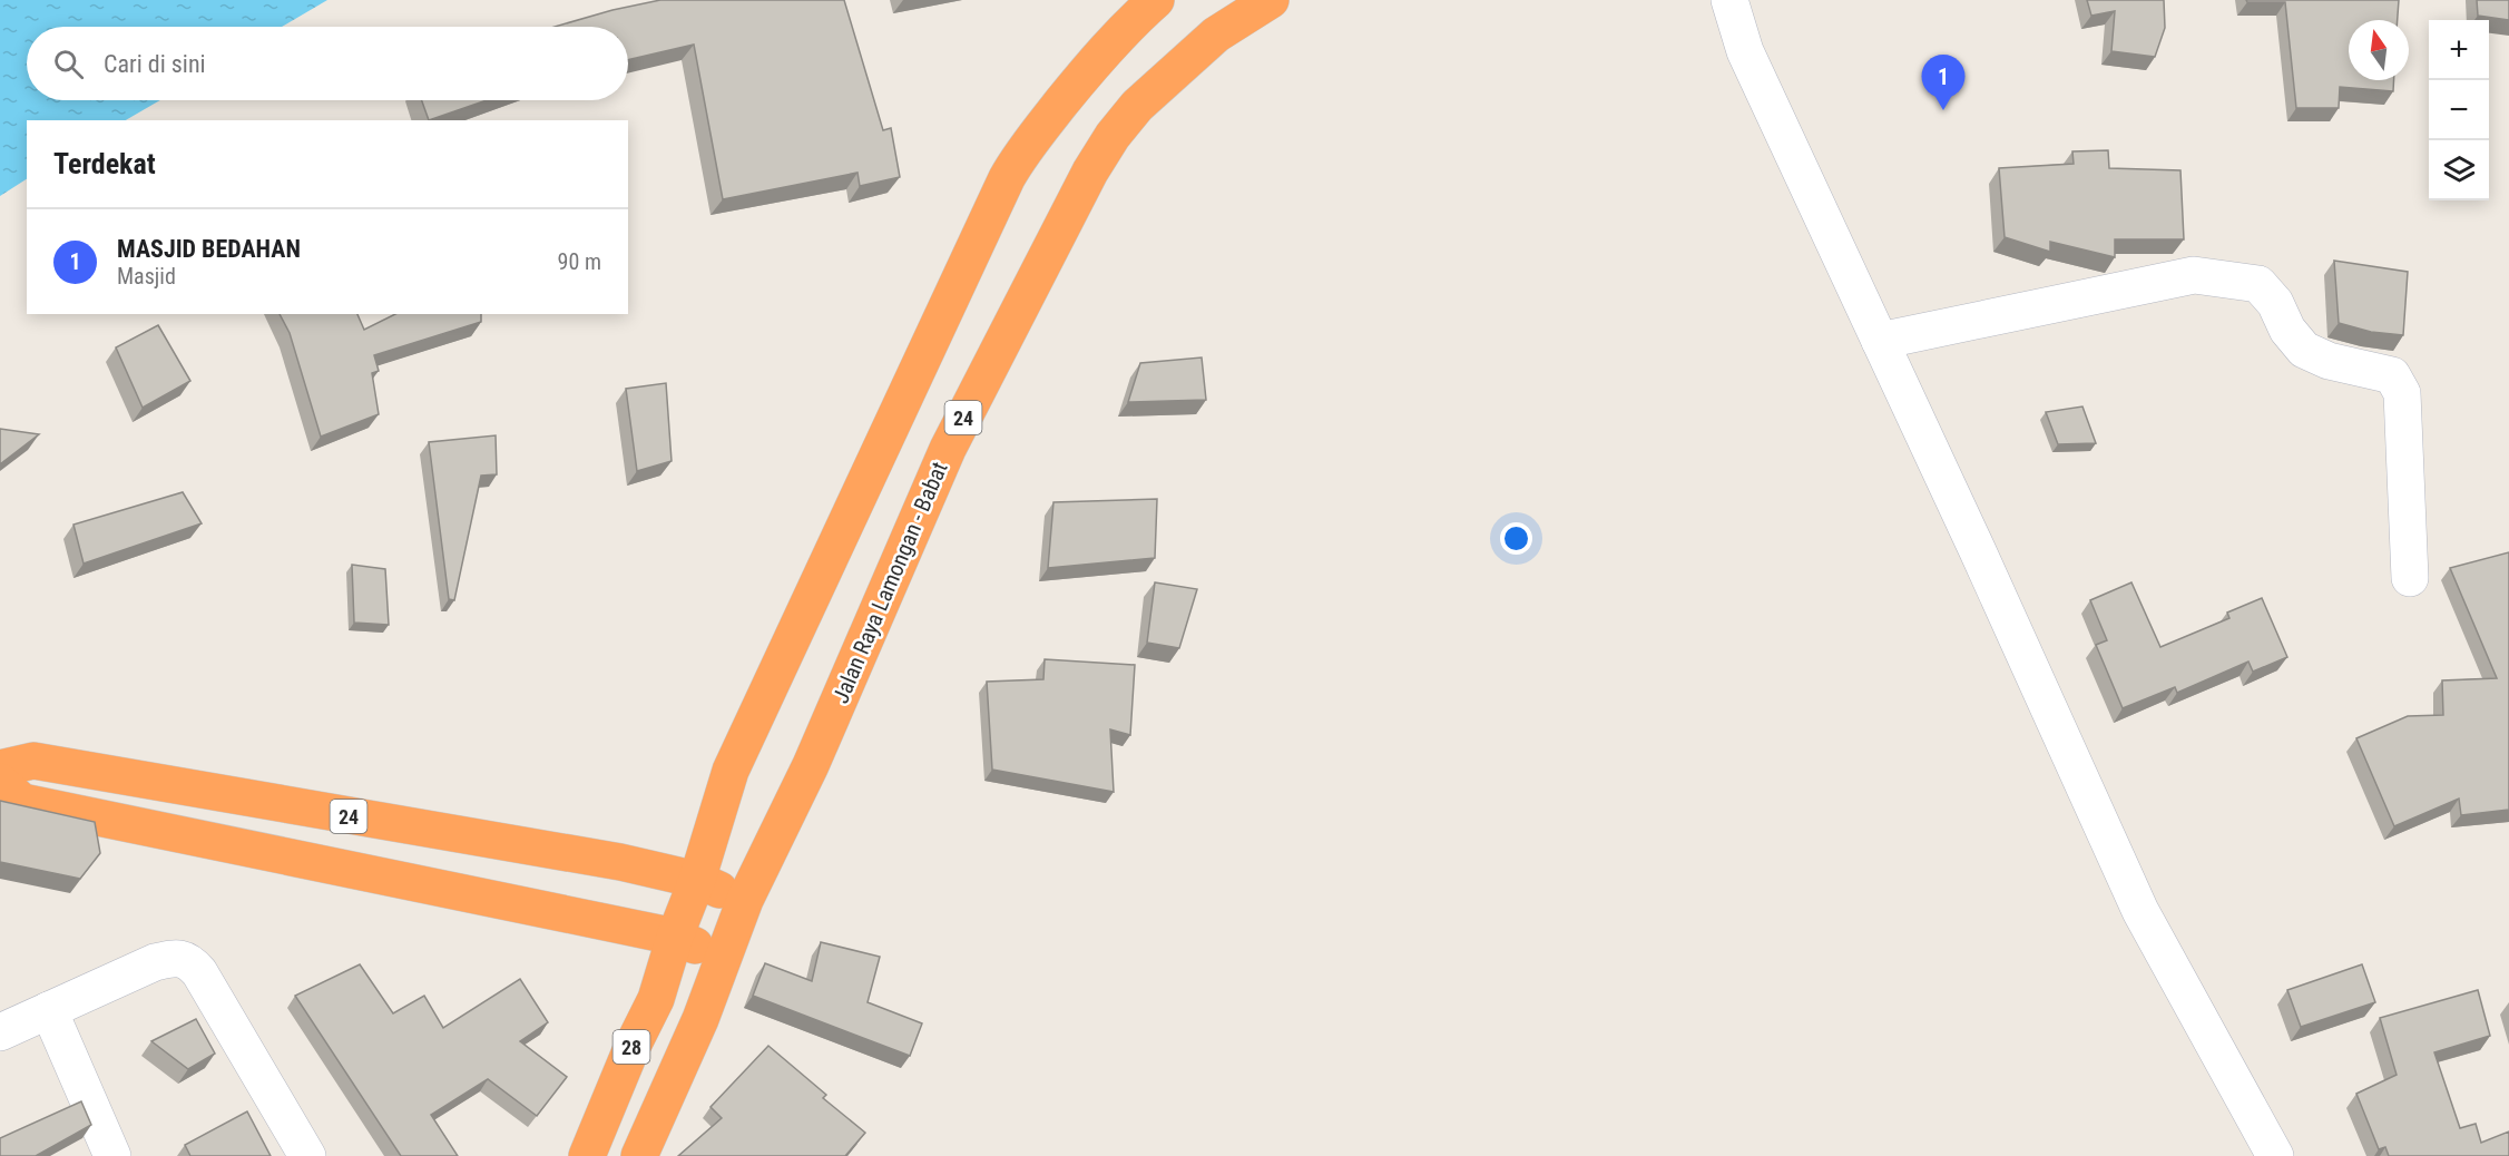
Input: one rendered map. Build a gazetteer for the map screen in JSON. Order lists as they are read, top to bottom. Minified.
{"streets":{"highway":["24","Jalan Raya Lamongan - Babat","28"]},"crossings":[["24","Jalan Raya Lamongan - Babat"],["24","28"]],"north":"top","page":{"map_buttons":["+","−"],"search":"Cari di sini","pins":"1","heading":"Terdekat","list":[{"mark":"1","name":"MASJID BEDAHAN","note":"Masjid","value":"90 m"}]}}
